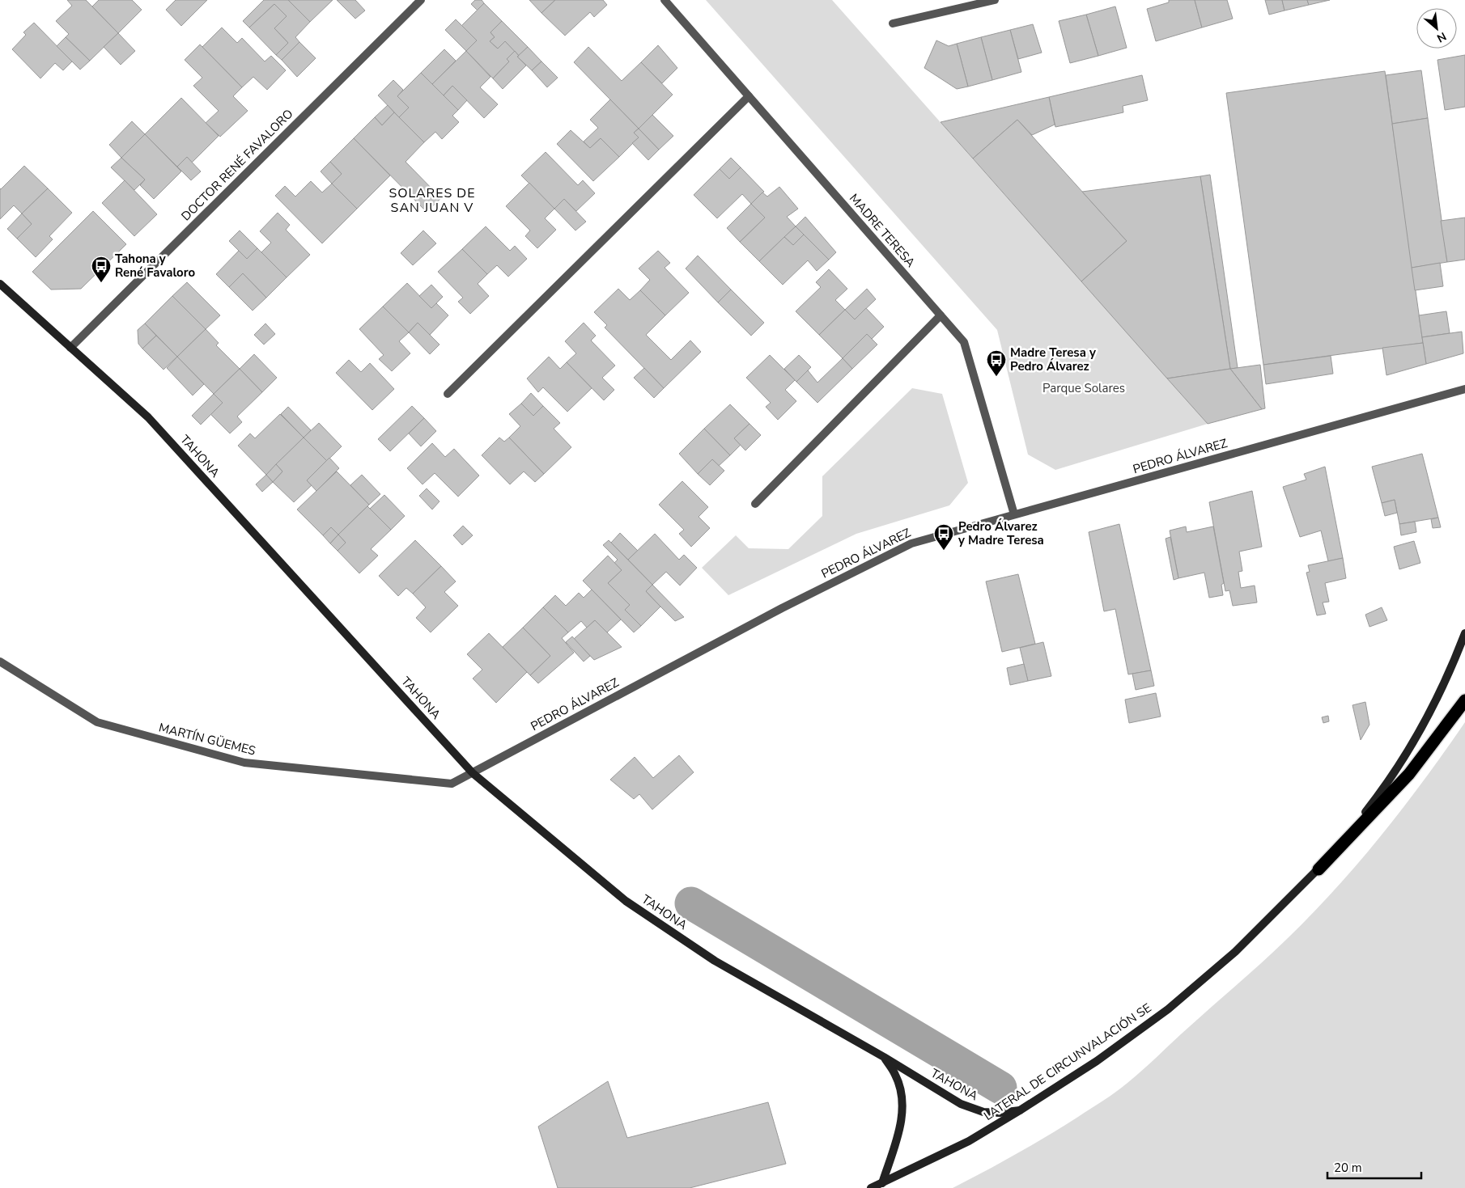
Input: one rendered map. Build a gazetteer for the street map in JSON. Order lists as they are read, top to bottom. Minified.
{"streets":{"street":["DOCTOR RENÉ FAVALORO","MADRE TERESA","TAHONA","PEDRO ÁLVAREZ","MARTÍN GÜEMES","LATERAL DE CIRCUNVALACIÓN SE"]},"crossings":[["DOCTOR RENÉ FAVALORO","TAHONA"],["MADRE TERESA","PEDRO ÁLVAREZ"],["TAHONA","PEDRO ÁLVAREZ"],["TAHONA","MARTÍN GÜEMES"],["TAHONA","LATERAL DE CIRCUNVALACIÓN SE"],["PEDRO ÁLVAREZ","MARTÍN GÜEMES"]],"districts":["SOLARES DE SAN JUAN V"],"parks":["Parque Solares"],"places":{"bus stop":["Tahona y René Favaloro","Madre Teresa y Pedro Álvarez","Pedro Álvarez y Madre Teresa"]},"scale_bar":"20 m","north":"bottom right"}
